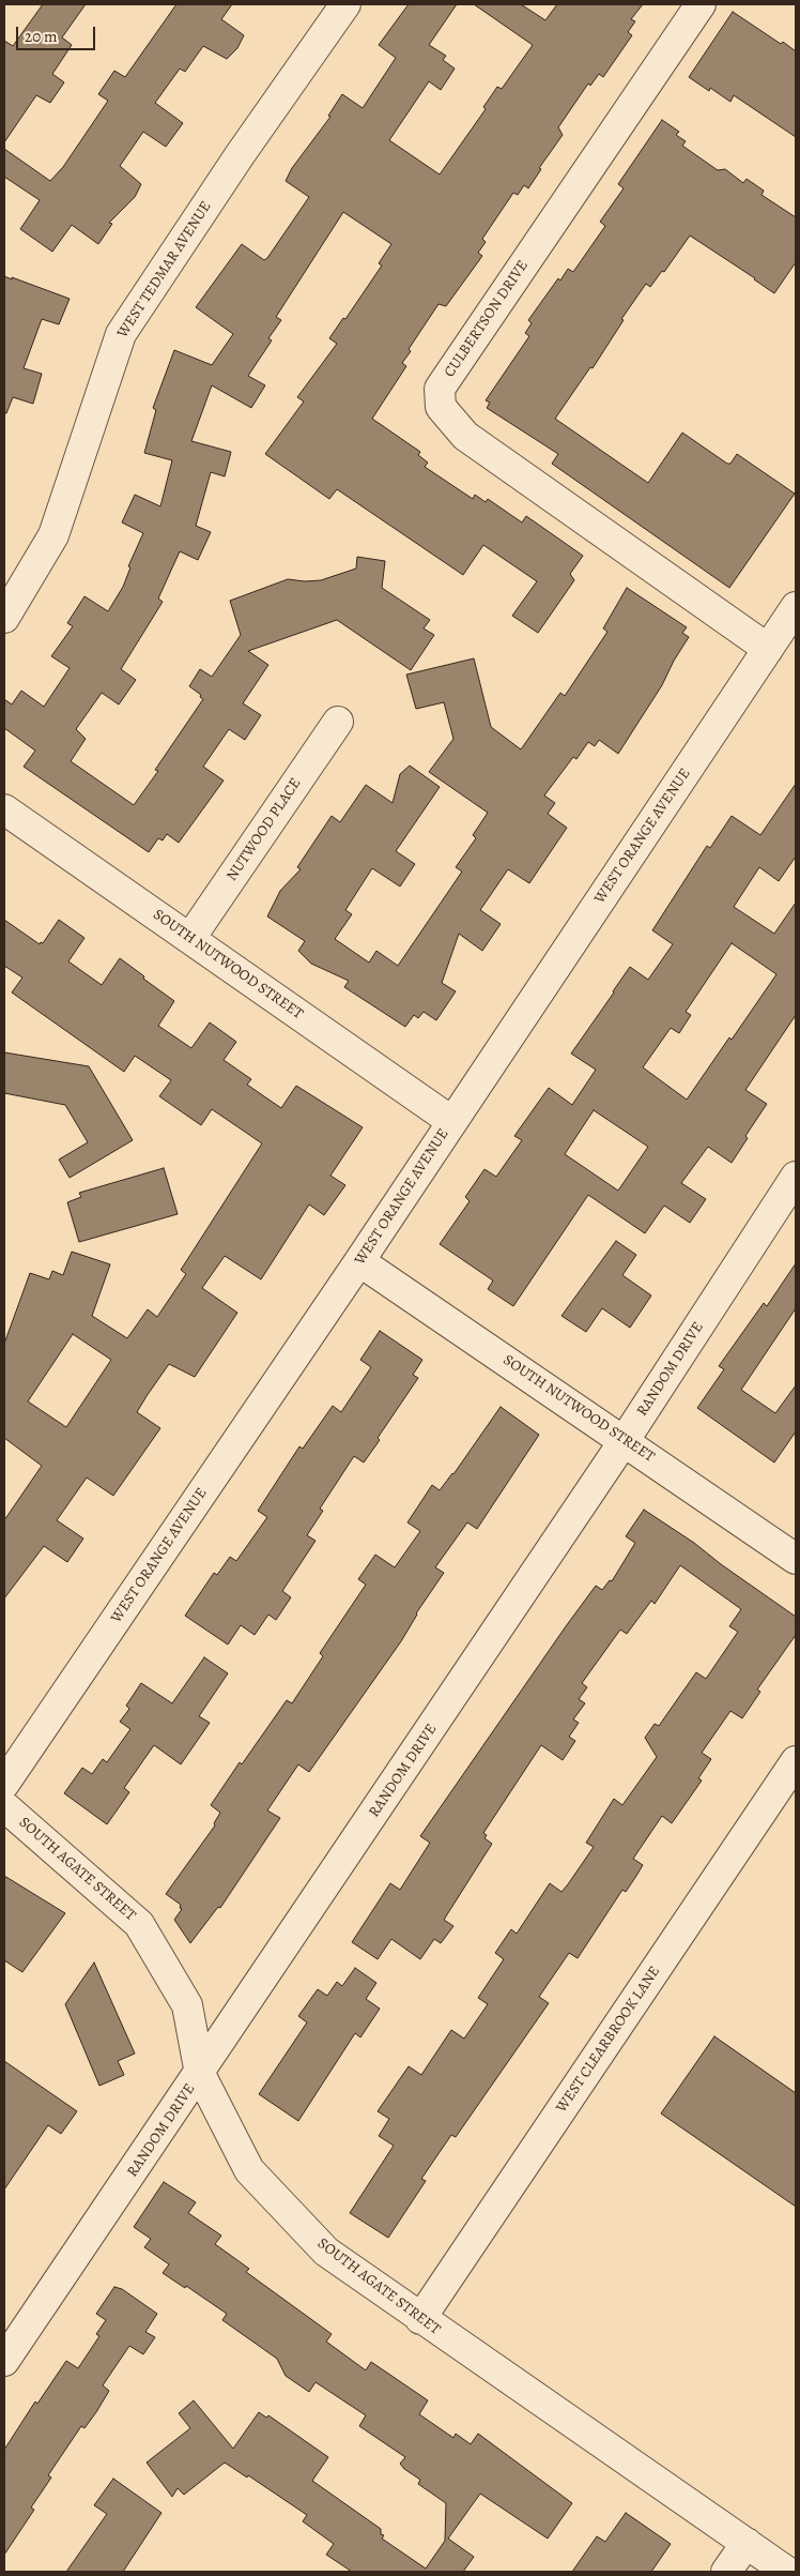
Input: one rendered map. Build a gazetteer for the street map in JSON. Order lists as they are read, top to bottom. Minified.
{"streets":{"street":["WEST TEDMAR AVENUE","CULBERTSON DRIVE","NUTWOOD PLACE","WEST ORANGE AVENUE","SOUTH NUTWOOD STREET","RANDOM DRIVE","SOUTH AGATE STREET","WEST CLEARBROOK LANE"]},"crossings":[["CULBERTSON DRIVE","WEST ORANGE AVENUE"],["NUTWOOD PLACE","SOUTH NUTWOOD STREET"],["WEST ORANGE AVENUE","SOUTH NUTWOOD STREET"],["SOUTH NUTWOOD STREET","RANDOM DRIVE"],["RANDOM DRIVE","SOUTH AGATE STREET"],["SOUTH AGATE STREET","WEST CLEARBROOK LANE"]],"scale_bar":"20 m"}
